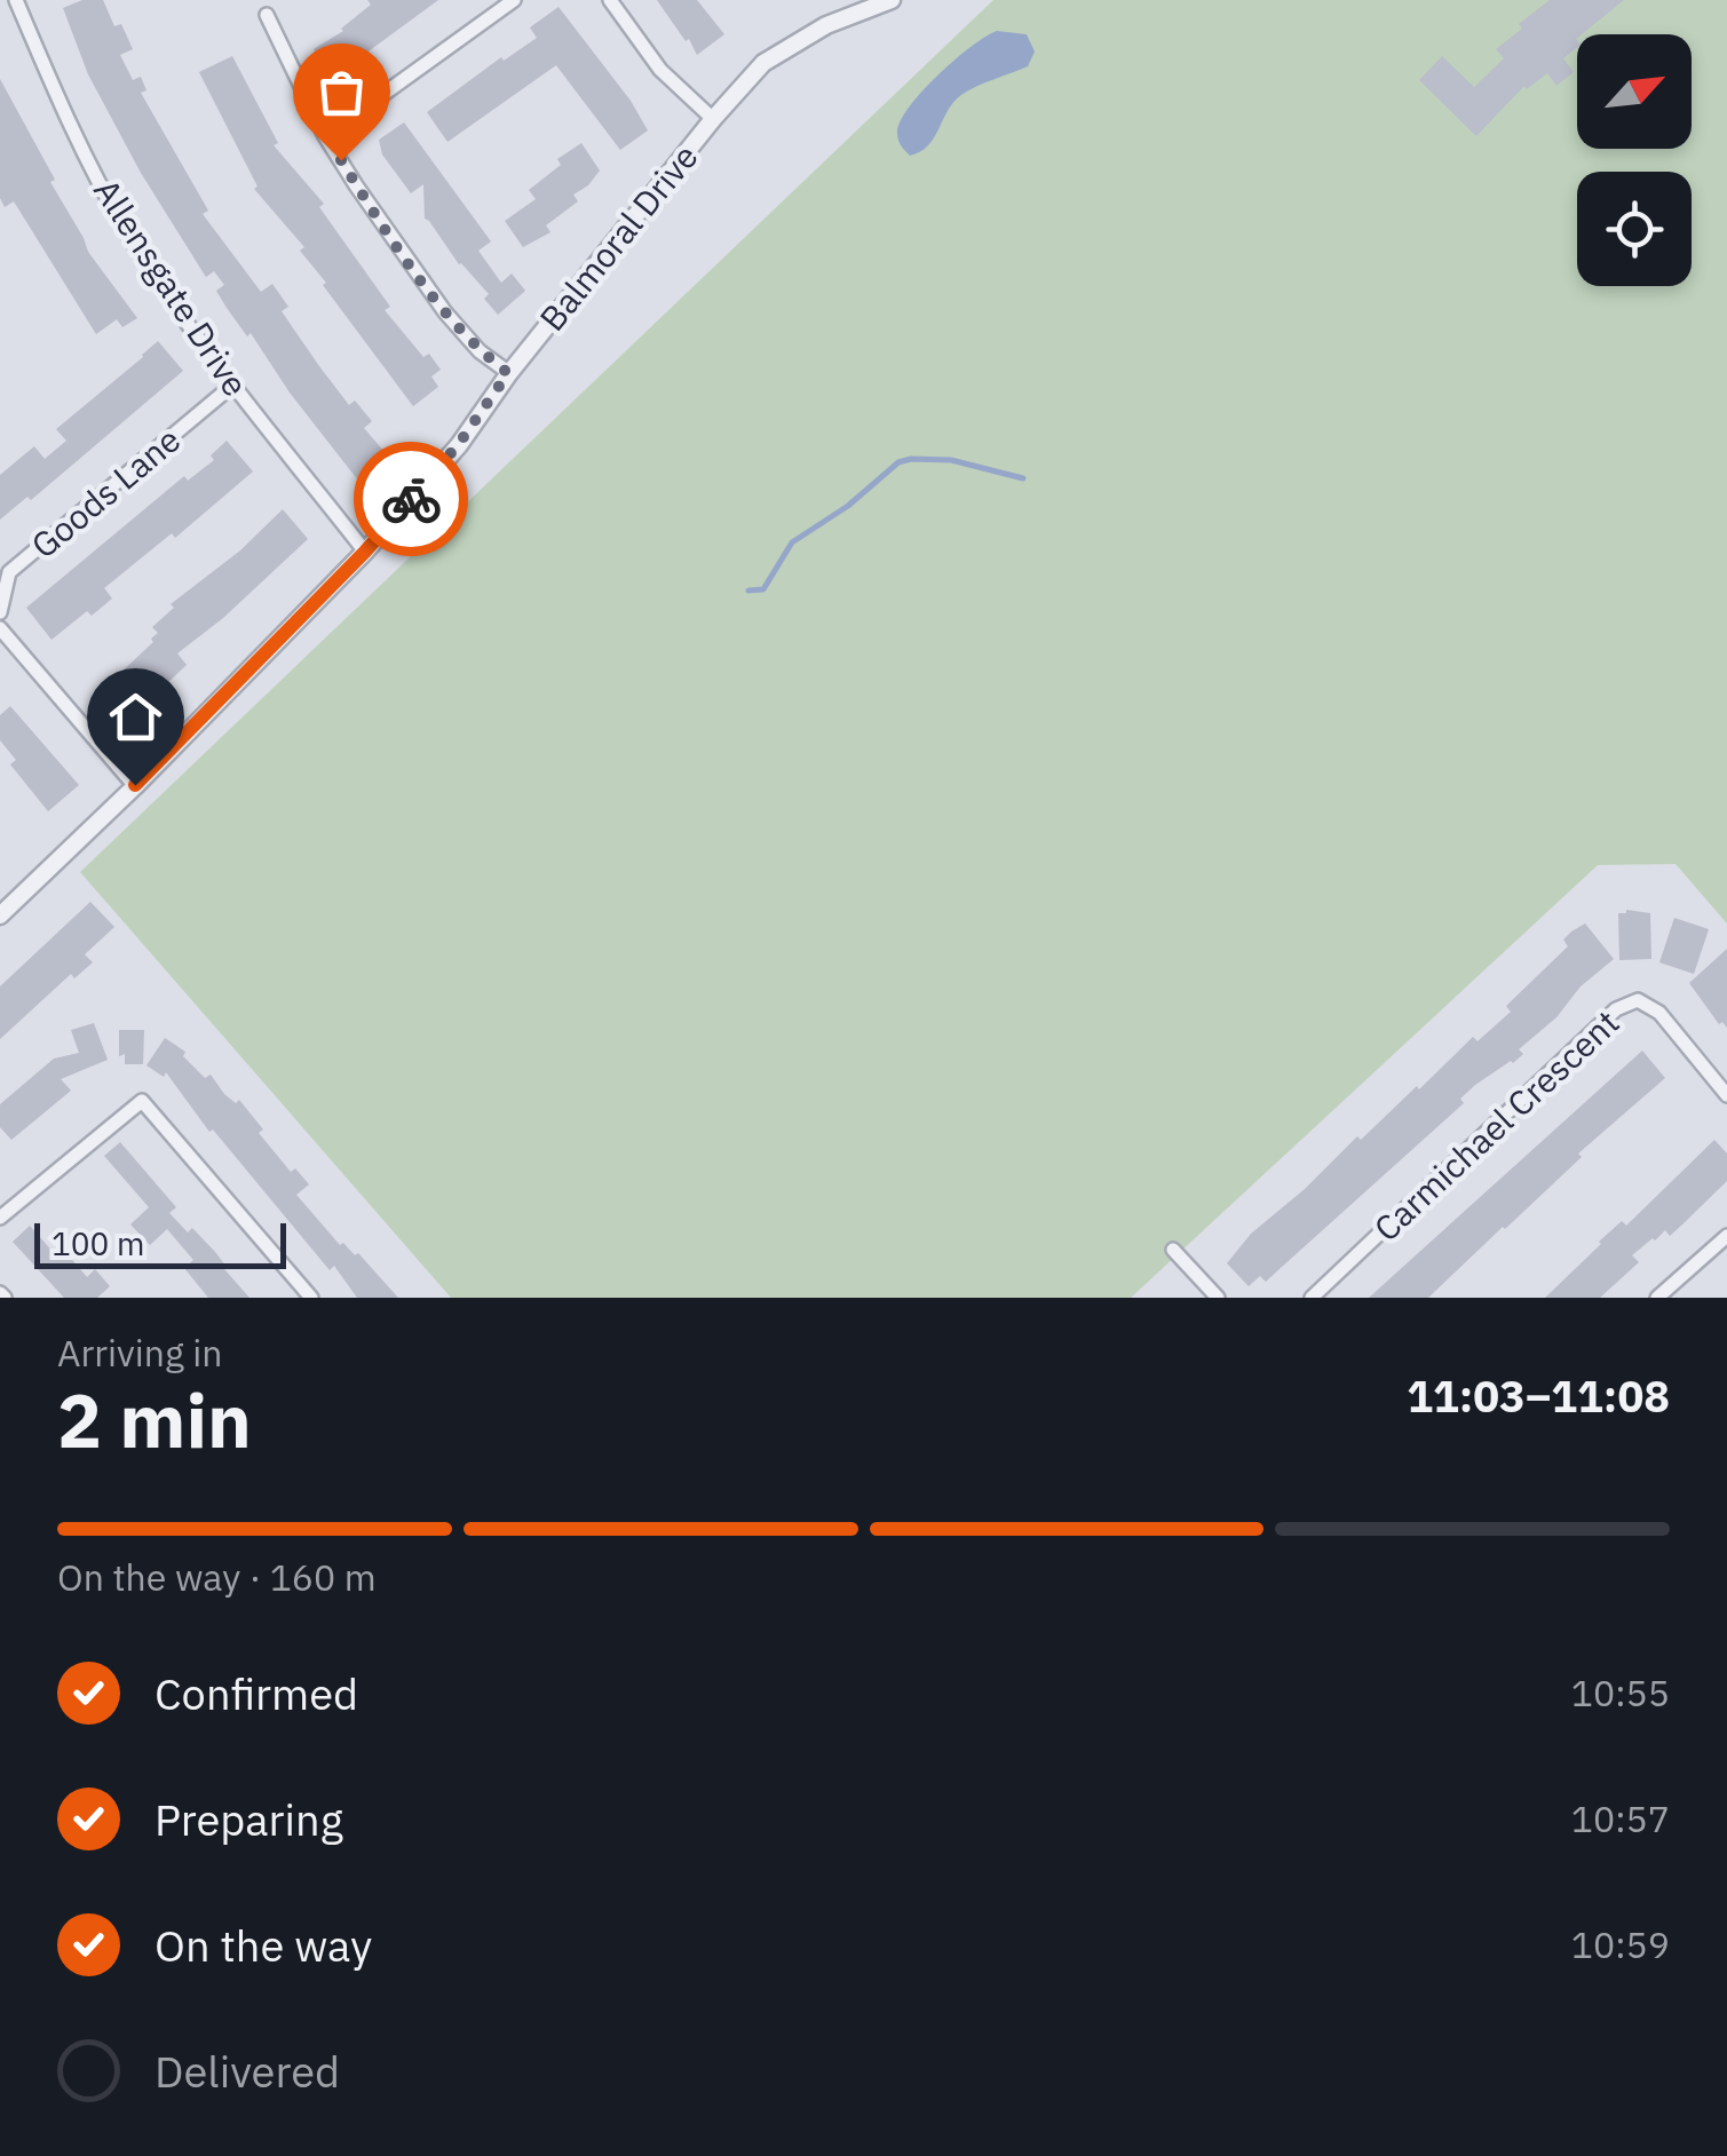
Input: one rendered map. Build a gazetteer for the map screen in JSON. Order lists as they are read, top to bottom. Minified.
{"streets":{"street":["Balmoral Drive","Allensgate Drive","Goods Lane","Carmichael Crescent"]},"crossings":[["Balmoral Drive","Allensgate Drive"],["Allensgate Drive","Goods Lane"]],"scale_bar":"100 m","north":"top right","page":{"scale":"100 m","heading":["2 min","Arriving in","11:03–11:08"],"bar":"On the way · 160 m","list":[["Confirmed","10:55"],["Preparing","10:57"],["On the way","10:59"],"Delivered"]}}
